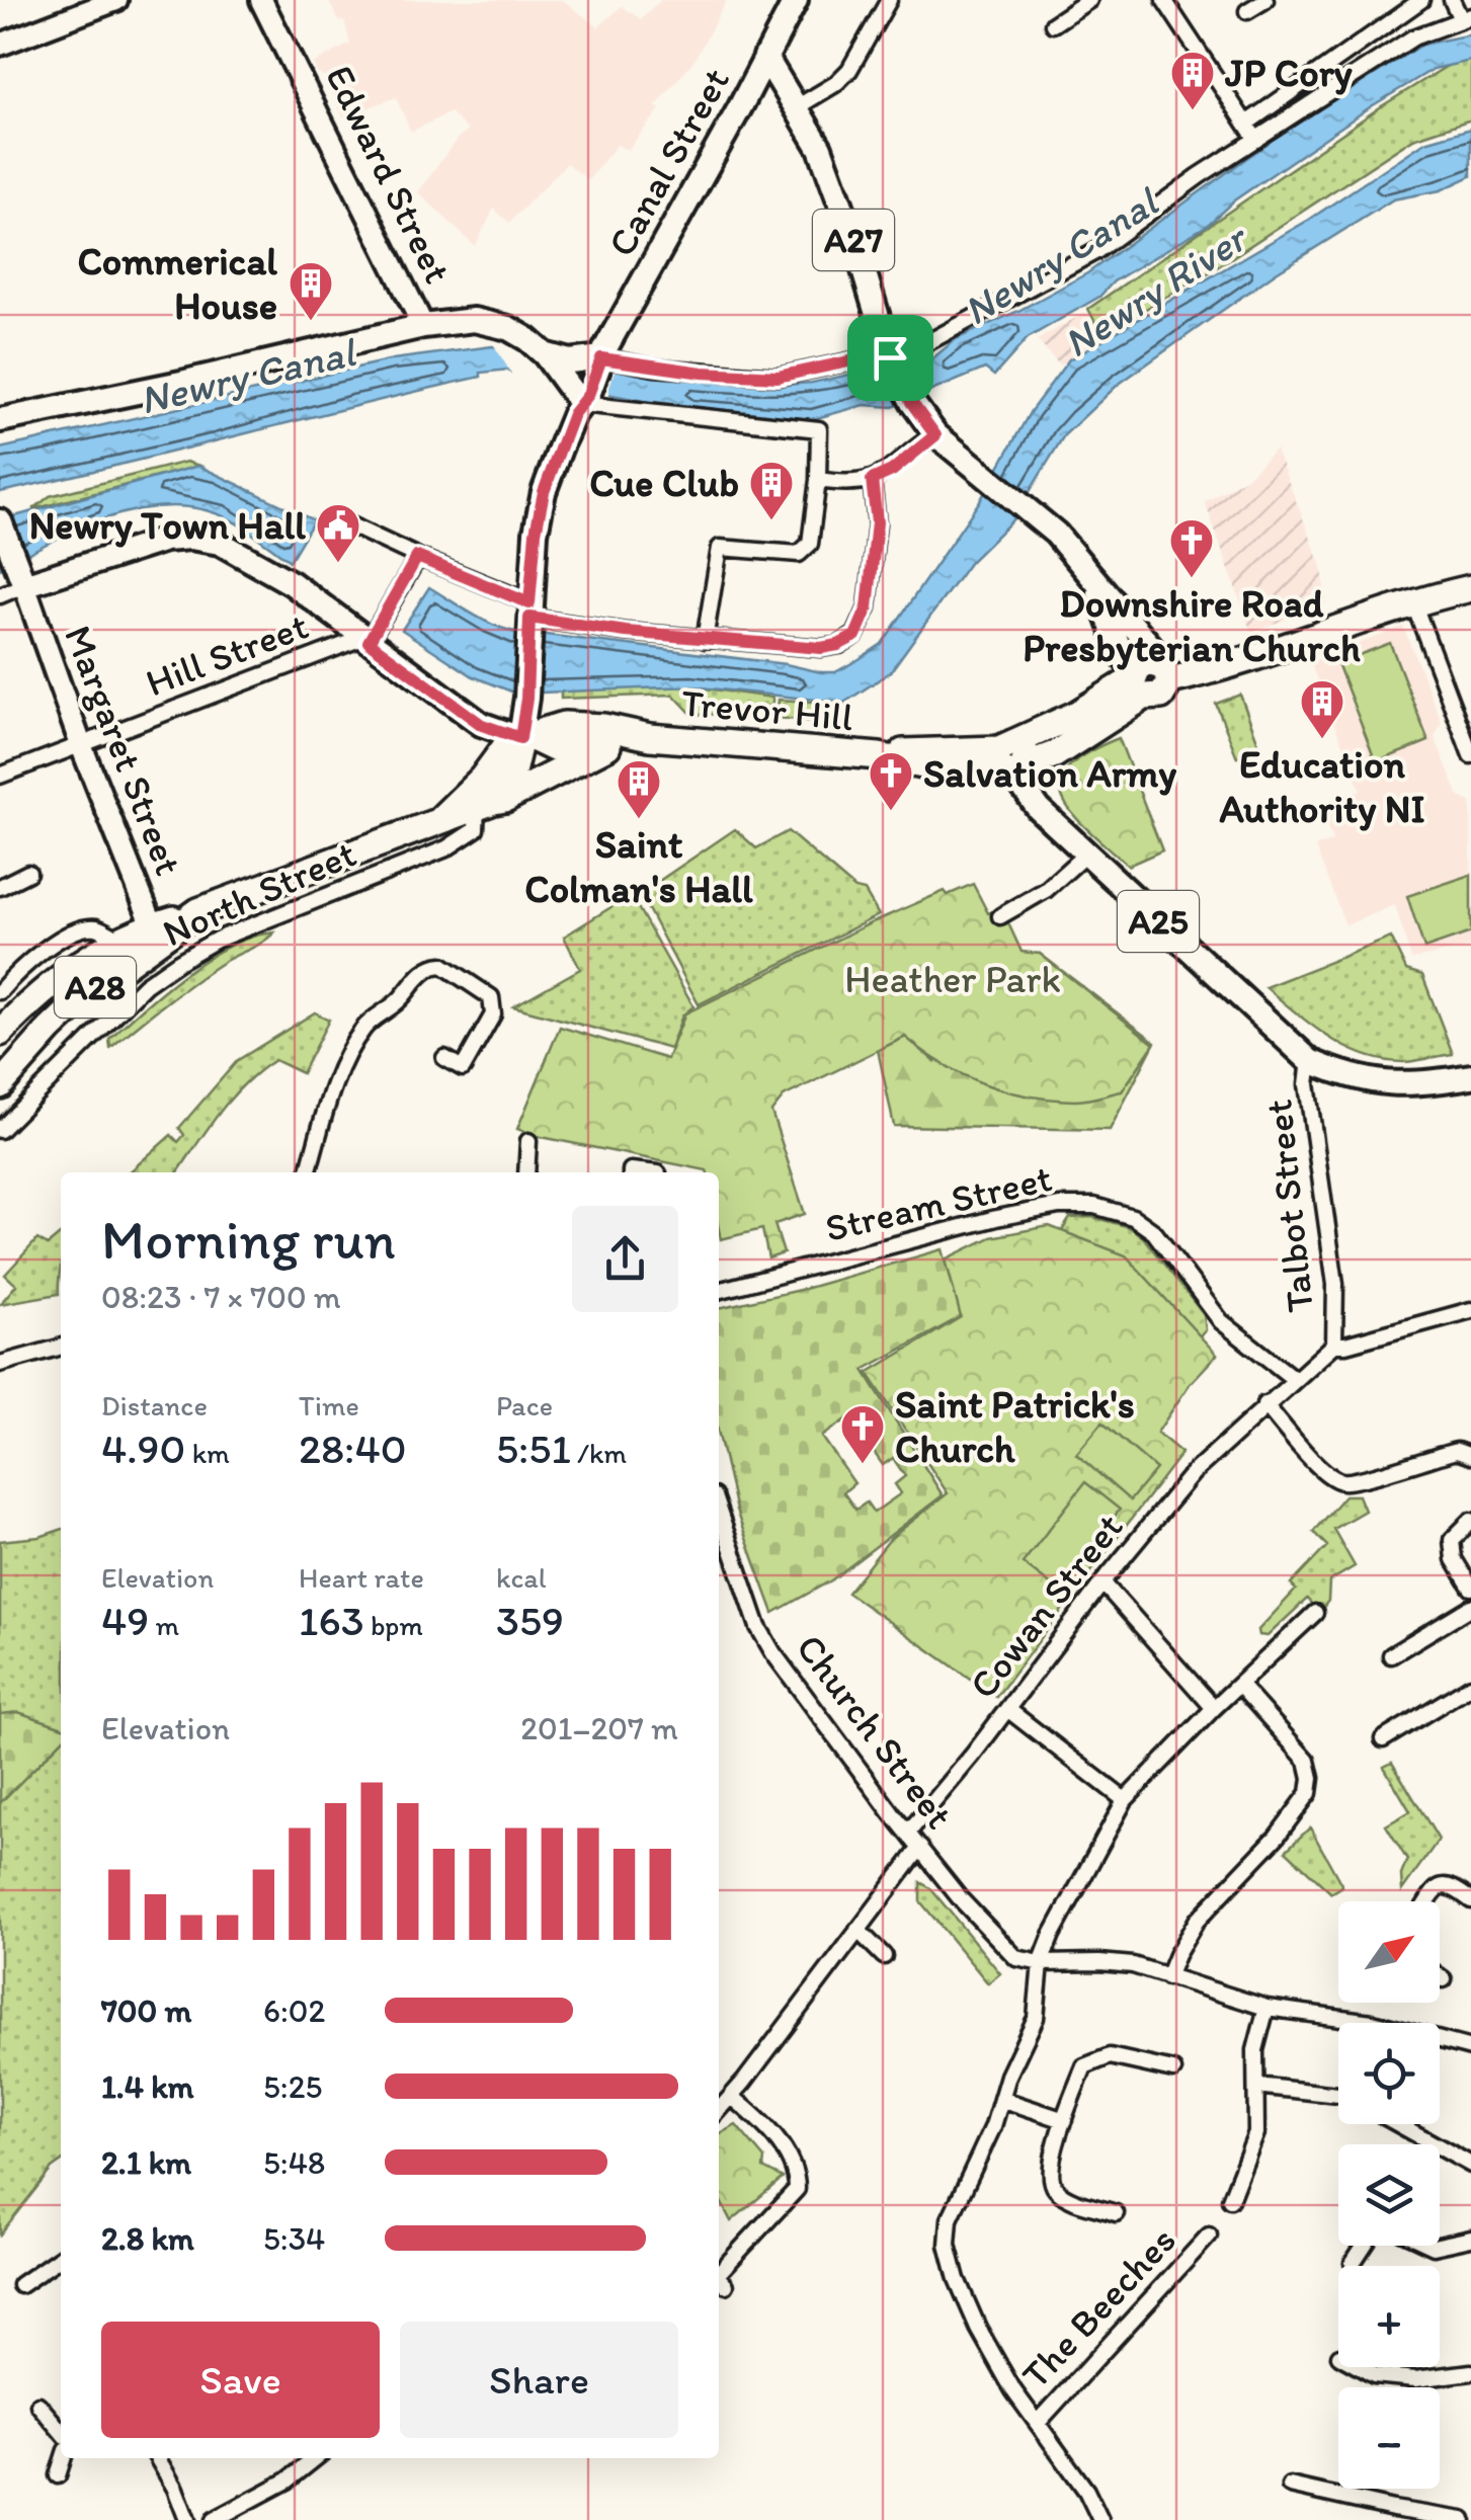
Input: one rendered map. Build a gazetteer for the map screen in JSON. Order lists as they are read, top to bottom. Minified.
{"streets":{"highway":["Trevor Hill","A28"],"main road":["Canal Street","A27","A25"],"street":["Edward Street","Hill Street","Margaret Street","North Street","Stream Street","Talbot Street","Cowan Street","Church Street","The Beeches"]},"crossings":[["Canal Street","A27"],["Canal Street","Trevor Hill"],["Canal Street","A28"],["A27","A28"],["Hill Street","Margaret Street"],["Trevor Hill","A25"],["Trevor Hill","A28"],["Margaret Street","A28"],["North Street","A28"],["A25","A28"],["A25","Talbot Street"],["Stream Street","Cowan Street"],["Talbot Street","Cowan Street"],["Cowan Street","Church Street"]],"water":["Newry Canal","Newry River"],"parks":["Heather Park"],"places":{"building":["JP Cory","Commerical House","Cue Club","Education Authority NI","Saint Colman's Hall"],"public building":["Newry Town Hall"],"church":["Downshire Road Presbyterian Church","Salvation Army","Saint Patrick's Church"]},"north":"top right","page":{"heading":["Morning run","08:23 · 7 × 700 m"],"stats":[["Distance","4.90 km"],["Time","28:40"],["Pace","5:51 /km"],["Elevation","49 m"],["Heart rate","163 bpm"],["kcal","359"]],"chart":["Elevation","201–207 m"],"map_buttons":["+","−"],"list":[{"name":"700 m","note":"6:02"},{"name":"1.4 km","note":"5:25"},{"name":"2.1 km","note":"5:48"},{"name":"2.8 km","note":"5:34"}],"buttons":["Save","Share"]}}
